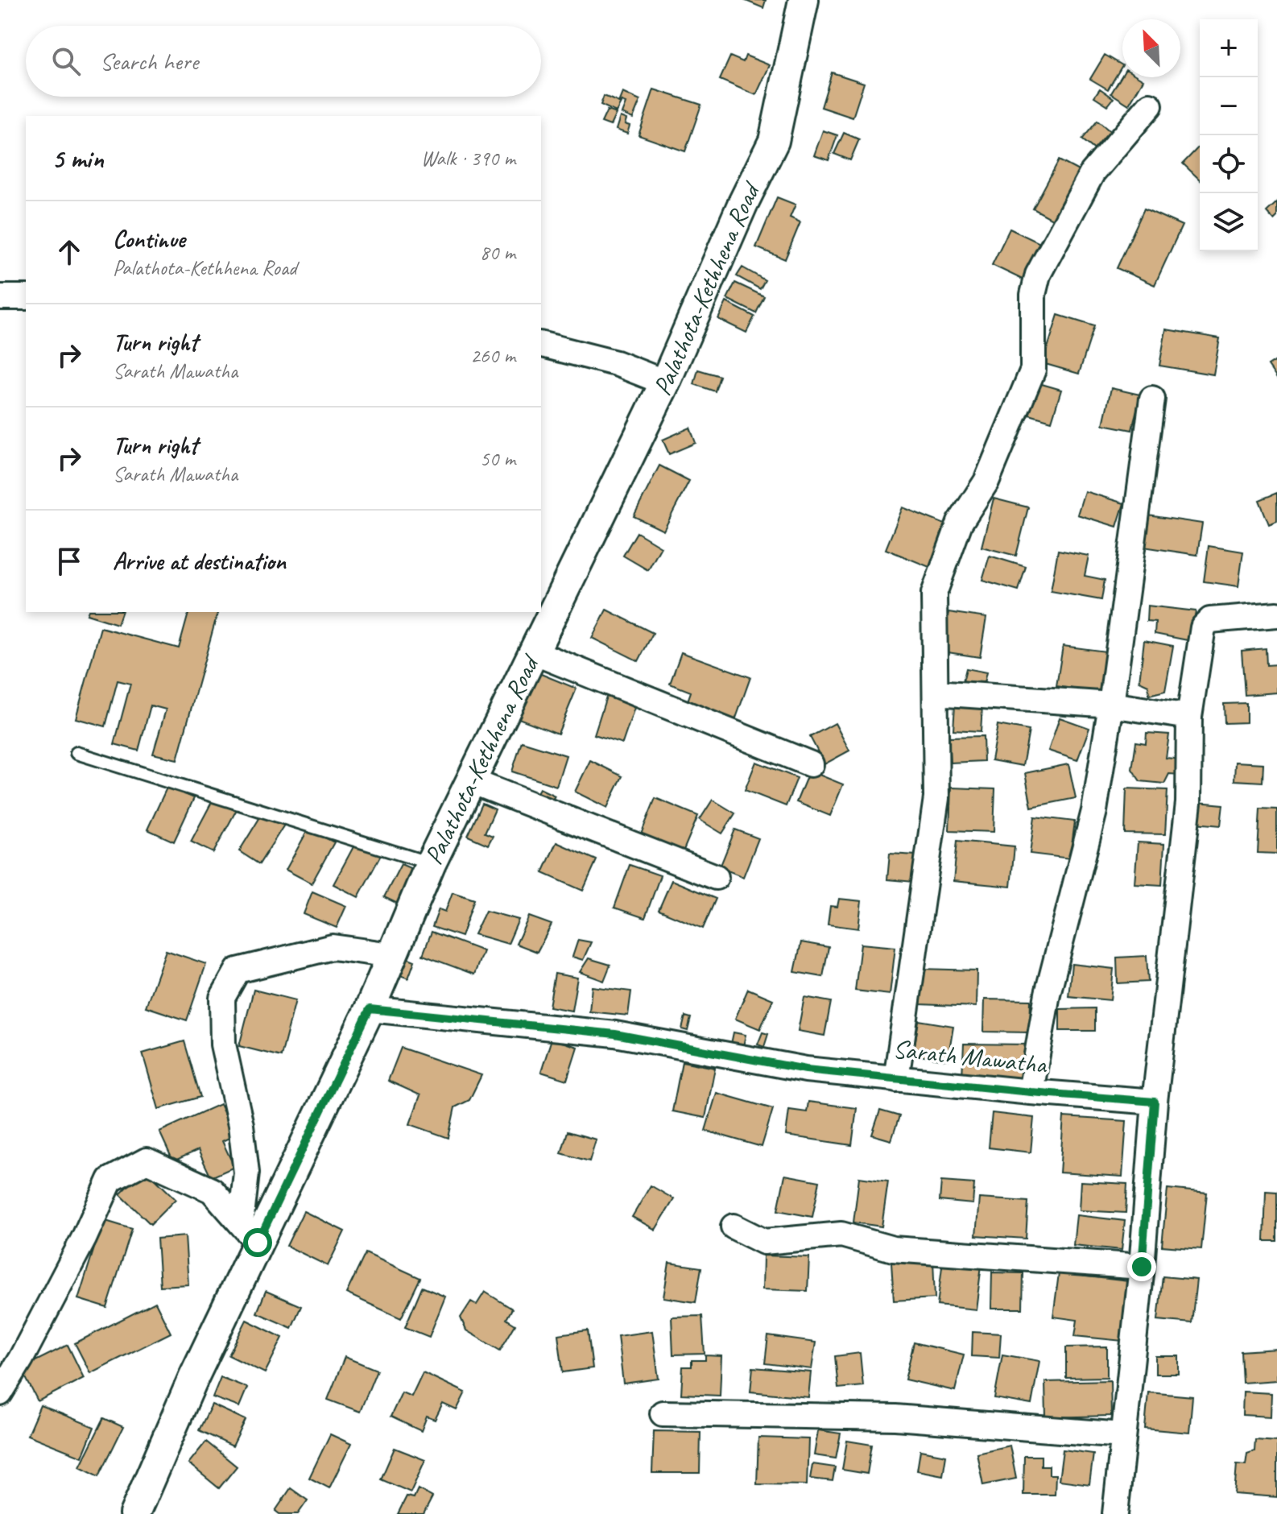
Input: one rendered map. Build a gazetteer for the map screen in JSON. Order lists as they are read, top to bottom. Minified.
{"streets":{"street":["Palathota-Kethhena Road","Sarath Mawatha"]},"crossings":[["Palathota-Kethhena Road","Sarath Mawatha"]],"north":"top left","page":{"map_buttons":["+","−"],"search":"Search here","heading":["5 min","Walk · 390 m"],"list":[["Continue","Palathota-Kethhena Road","80 m"],["Turn right","Sarath Mawatha","260 m"],["Turn right","Sarath Mawatha","50 m"],"Arrive at destination"]}}
